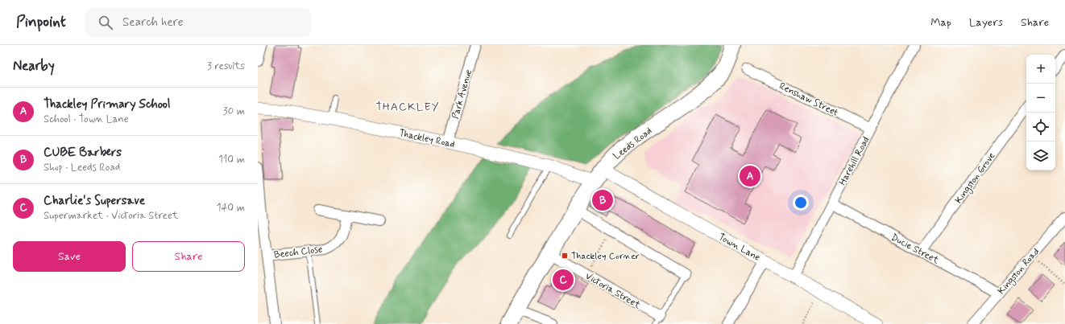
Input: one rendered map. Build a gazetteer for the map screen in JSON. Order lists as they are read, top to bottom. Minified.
{"streets":{"main road":["Leeds Road"],"street":["Park Avenue","Renshaw Street","Thackley Road","Harehill Road","Kingston Grove","Town Lane","Ducie Street","Beech Close","Kingston Road","Victoria Street"]},"crossings":[["Park Avenue","Thackley Road"],["Renshaw Street","Harehill Road"],["Thackley Road","Leeds Road"],["Leeds Road","Town Lane"],["Leeds Road","Victoria Street"],["Harehill Road","Town Lane"],["Harehill Road","Ducie Street"],["Kingston Grove","Ducie Street"],["Ducie Street","Kingston Road"]],"districts":["THACKLEY"],"places":{"transit":["Thackley Corner"]},"page":{"header":"Pinpoint","search":"Search here","nav":["Map","Layers","Share"],"heading":["Nearby","3 results"],"map_buttons":["+","−"],"list":[{"mark":"A","name":"Thackley Primary School","note":"School · Town Lane","value":"30 m"},{"mark":"B","name":"CUBE Barbers","note":"Shop · Leeds Road","value":"110 m"},{"mark":"C","name":"Charlie's Supersave","note":"Supermarket · Victoria Street","value":"140 m"}],"pins":["A","B","C"],"buttons":["Save","Share"]}}
